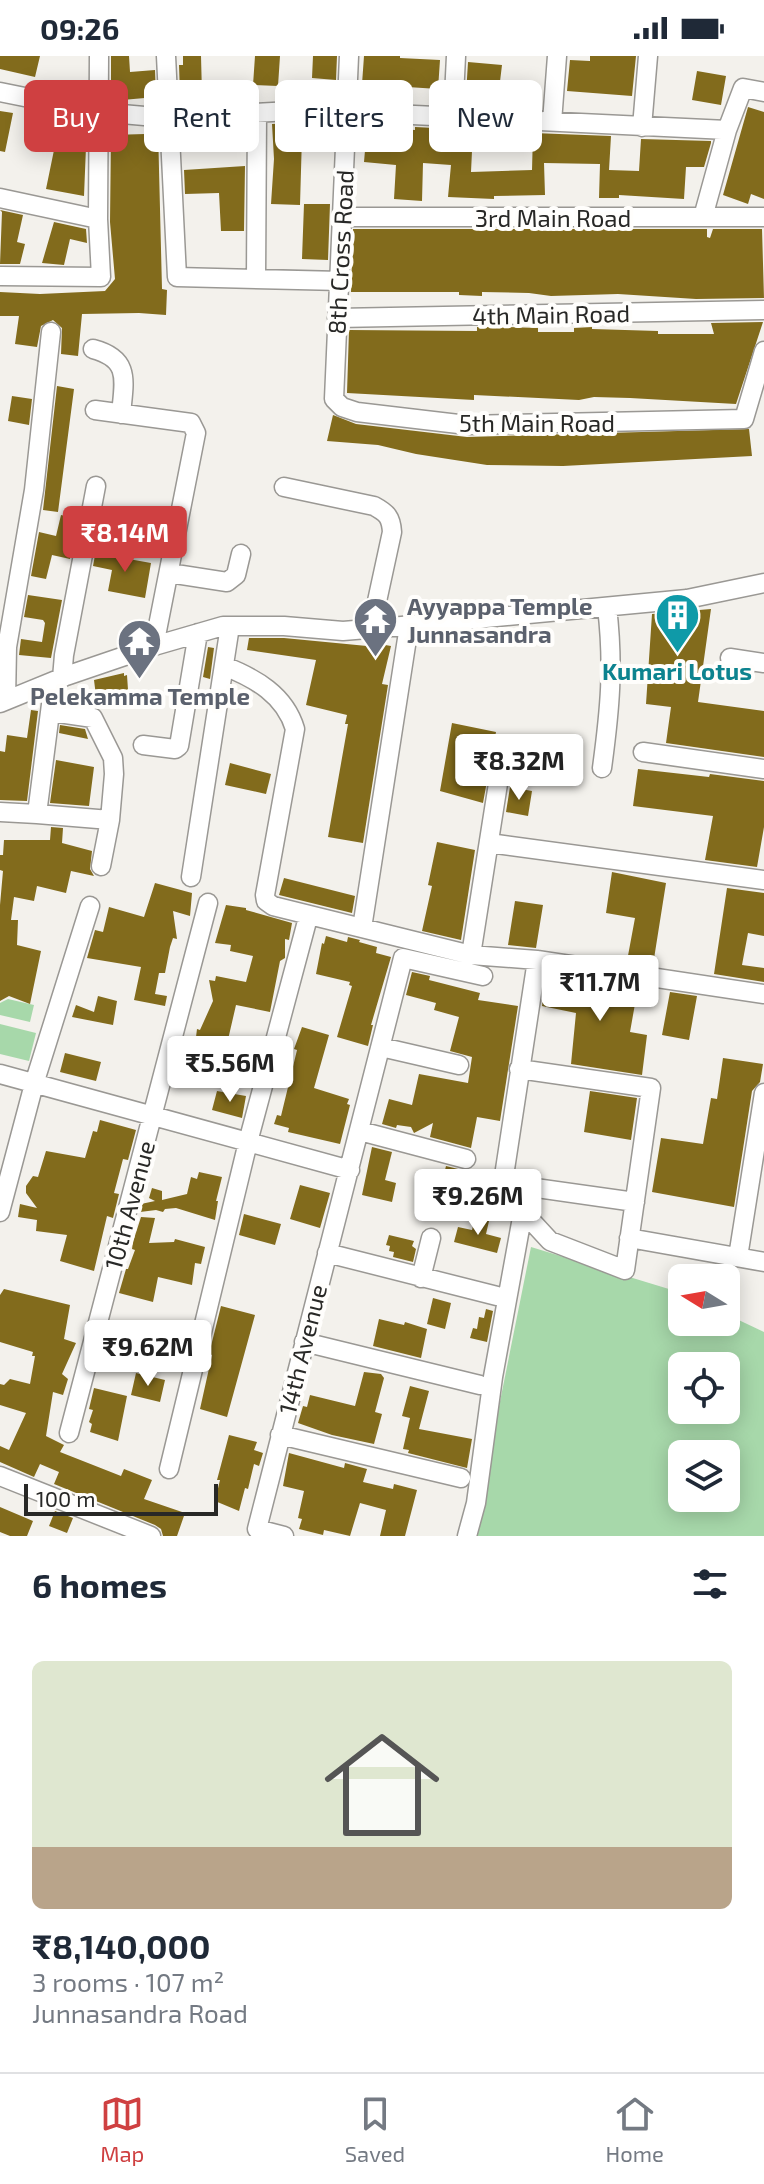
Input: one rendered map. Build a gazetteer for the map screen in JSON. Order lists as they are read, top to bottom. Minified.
{"streets":{"street":["3rd Main Road","8th Cross Road","4th Main Road","5th Main Road","10th Avenue","14th Avenue"]},"crossings":[["3rd Main Road","8th Cross Road"],["8th Cross Road","4th Main Road"],["8th Cross Road","5th Main Road"]],"places":{"building":["Kumari Lotus"],"temple":["Ayyappa Temple Junnasandra","Pelekamma Temple"]},"scale_bar":"100 m","north":"left","page":{"status":"09:26","chip":["Buy","Rent","Filters","New"],"price":["₹8.14M","₹8.32M","₹11.7M","₹5.56M","₹9.26M","₹9.62M"],"scale":"100 m","heading":"6 homes","list":[{"name":"₹8,140,000","note":"3 rooms · 107 m² · Junnasandra Road"}],"tabs":["Map","Saved","Home"]}}
